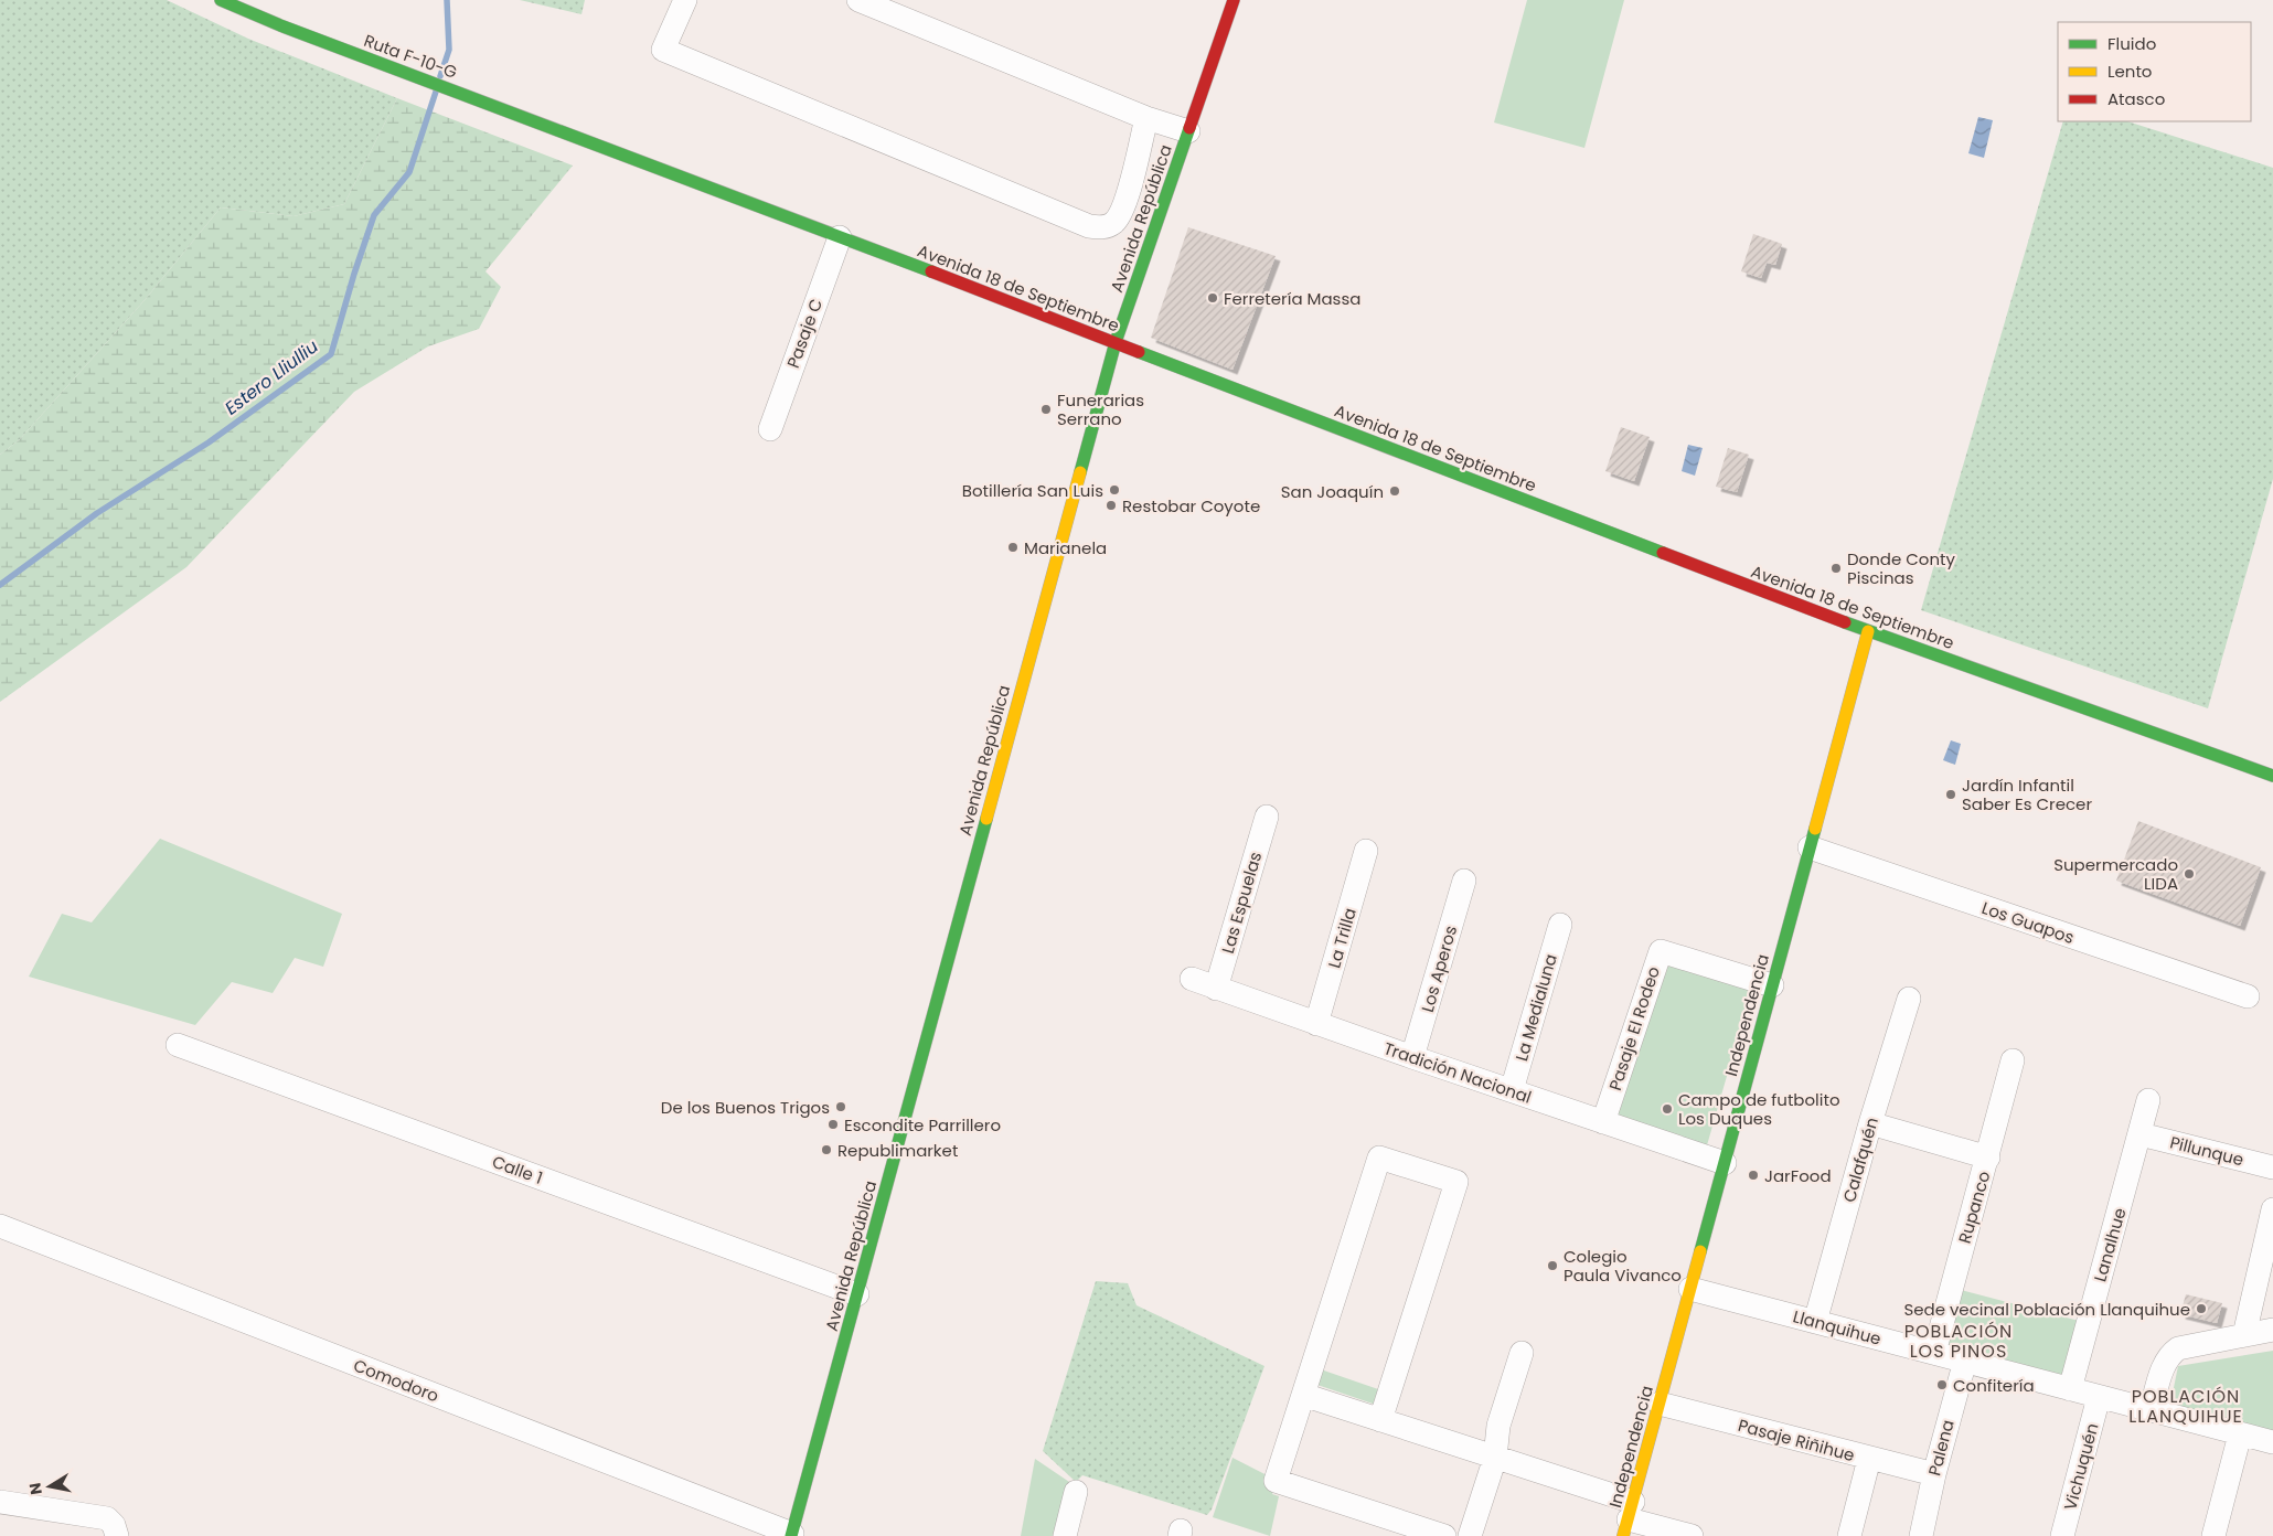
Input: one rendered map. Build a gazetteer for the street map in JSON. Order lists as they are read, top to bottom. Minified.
{"streets":{"main road":["Ruta F-10-G","Avenida República","Avenida 18 de Septiembre","Independencia"],"street":["Pasaje C","Las Espuelas","Los Guapos","La Trilla","Los Aperos","La Medialuna","Pasaje El Rodeo","Tradición Nacional","Pillunque","Calafquén","Calle 1","Rupanco","Lanalhue","Llanquihue","Comodoro","Pasaje Riñihue","Palena","Vichuquén"]},"crossings":[["Ruta F-10-G","Avenida 18 de Septiembre"],["Avenida República","Avenida 18 de Septiembre"],["Avenida República","Calle 1"],["Avenida República","Comodoro"],["Avenida 18 de Septiembre","Pasaje C"],["Avenida 18 de Septiembre","Independencia"],["Las Espuelas","Tradición Nacional"],["Los Guapos","Independencia"],["La Trilla","Tradición Nacional"],["Los Aperos","Tradición Nacional"],["La Medialuna","Tradición Nacional"],["Independencia","Pasaje El Rodeo"],["Independencia","Tradición Nacional"],["Independencia","Llanquihue"],["Independencia","Pasaje Riñihue"],["Pasaje El Rodeo","Tradición Nacional"],["Pillunque","Lanalhue"],["Calafquén","Llanquihue"],["Rupanco","Llanquihue"],["Lanalhue","Llanquihue"],["Llanquihue","Palena"],["Llanquihue","Vichuquén"],["Pasaje Riñihue","Palena"]],"districts":["POBLACIÓN LOS PINOS","POBLACIÓN LLANQUIHUE"],"water":["Estero Lliulliu"],"places":["Ferretería Massa","Funerarias Serrano","Botillería San Luis","San Joaquín","Restobar Coyote","Marianela","Donde Conty Piscinas","Jardín Infantil Saber Es Crecer","Supermercado LIDA","De los Buenos Trigos","Campo de futbolito Los Duques","Escondite Parrillero","Republimarket","JarFood","Colegio Paula Vivanco","Sede vecinal Población Llanquihue","Confitería"],"legend":["Fluido","Lento","Atasco"],"north":"left"}
